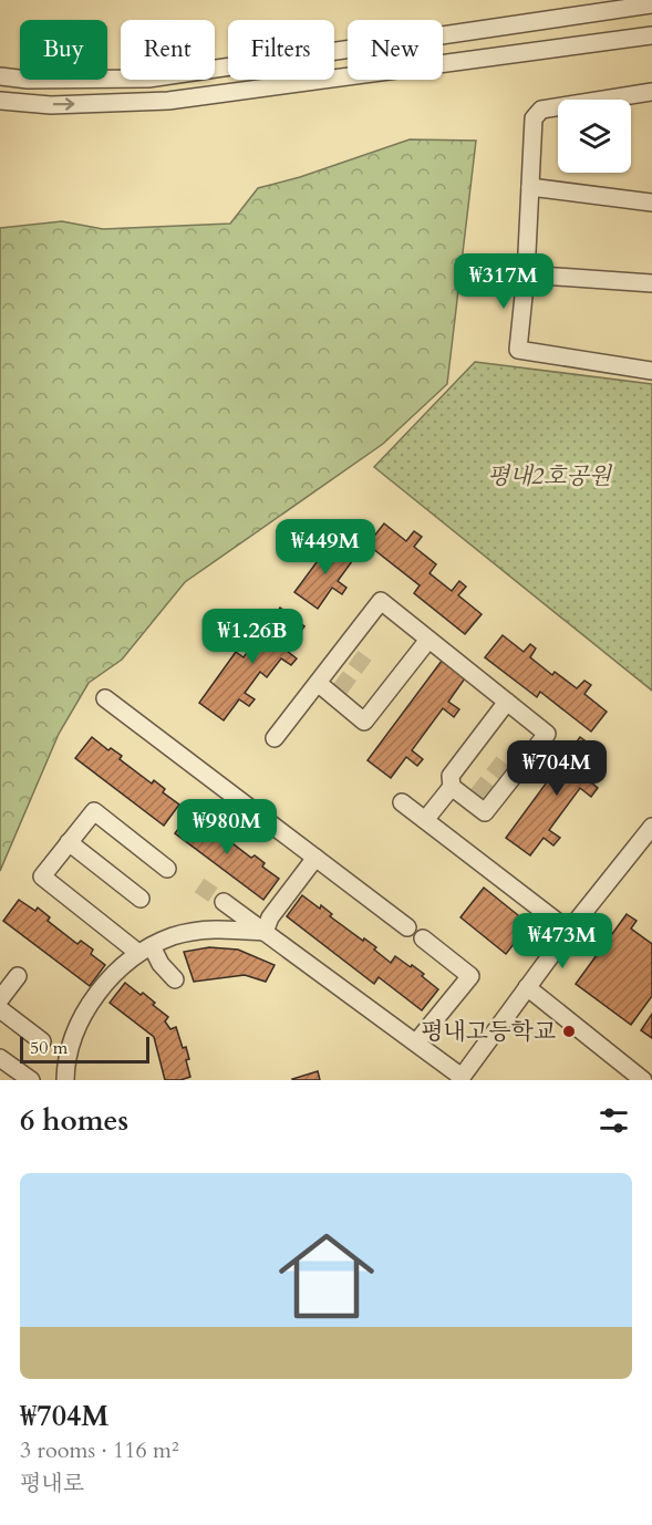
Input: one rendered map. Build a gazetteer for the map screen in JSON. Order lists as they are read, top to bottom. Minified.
{"parks":["평내2호공원"],"places":["평내고등학교"],"scale_bar":"50 m","page":{"chip":["Buy","Rent","Filters","New"],"price":["₩317M","₩449M","₩1.26B","₩704M","₩980M","₩473M"],"scale":"50 m","heading":"6 homes","list":[{"name":"₩704M","note":"3 rooms · 116 m² · 평내로"}]}}
